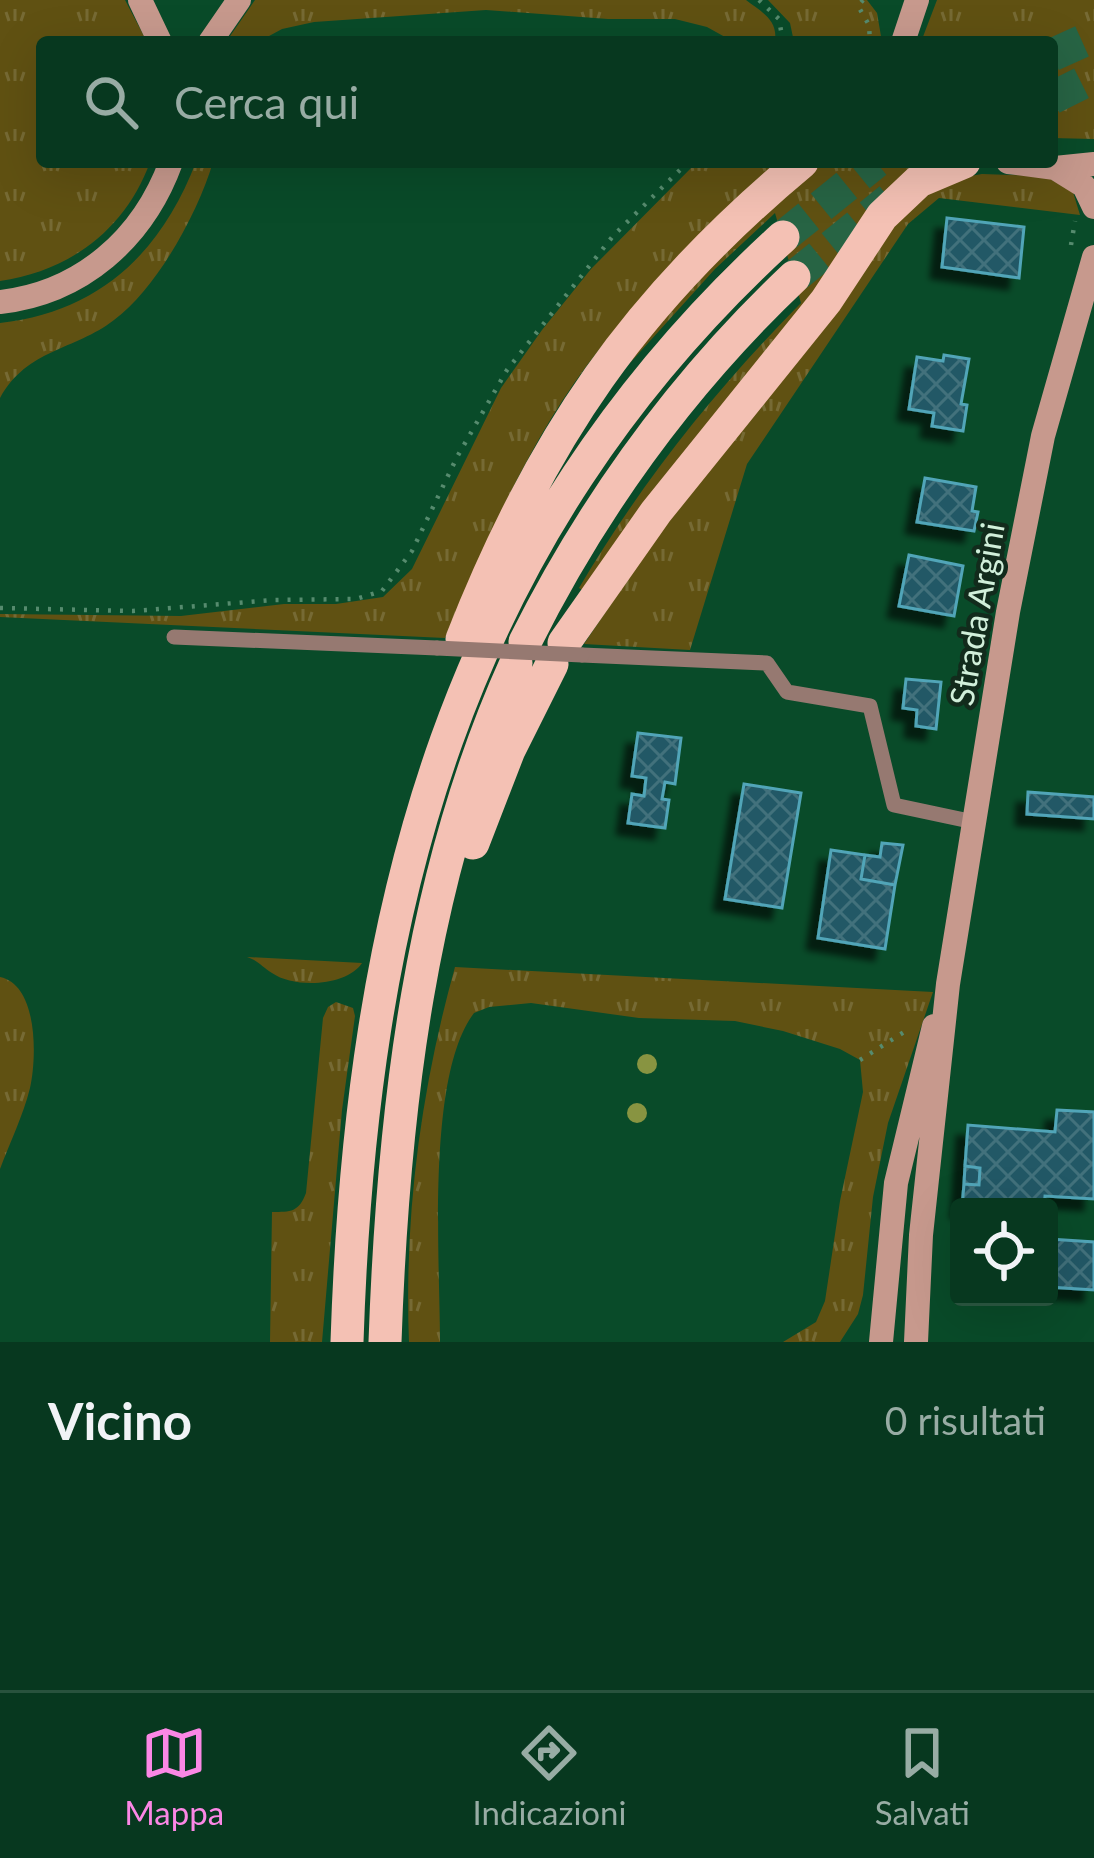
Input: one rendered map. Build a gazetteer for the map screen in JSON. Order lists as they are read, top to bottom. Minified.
{"streets":{"main road":["Strada Argini"]},"page":{"search":"Cerca qui","heading":["Vicino","0 risultati"],"nav":["Mappa","Indicazioni","Salvati"]}}
